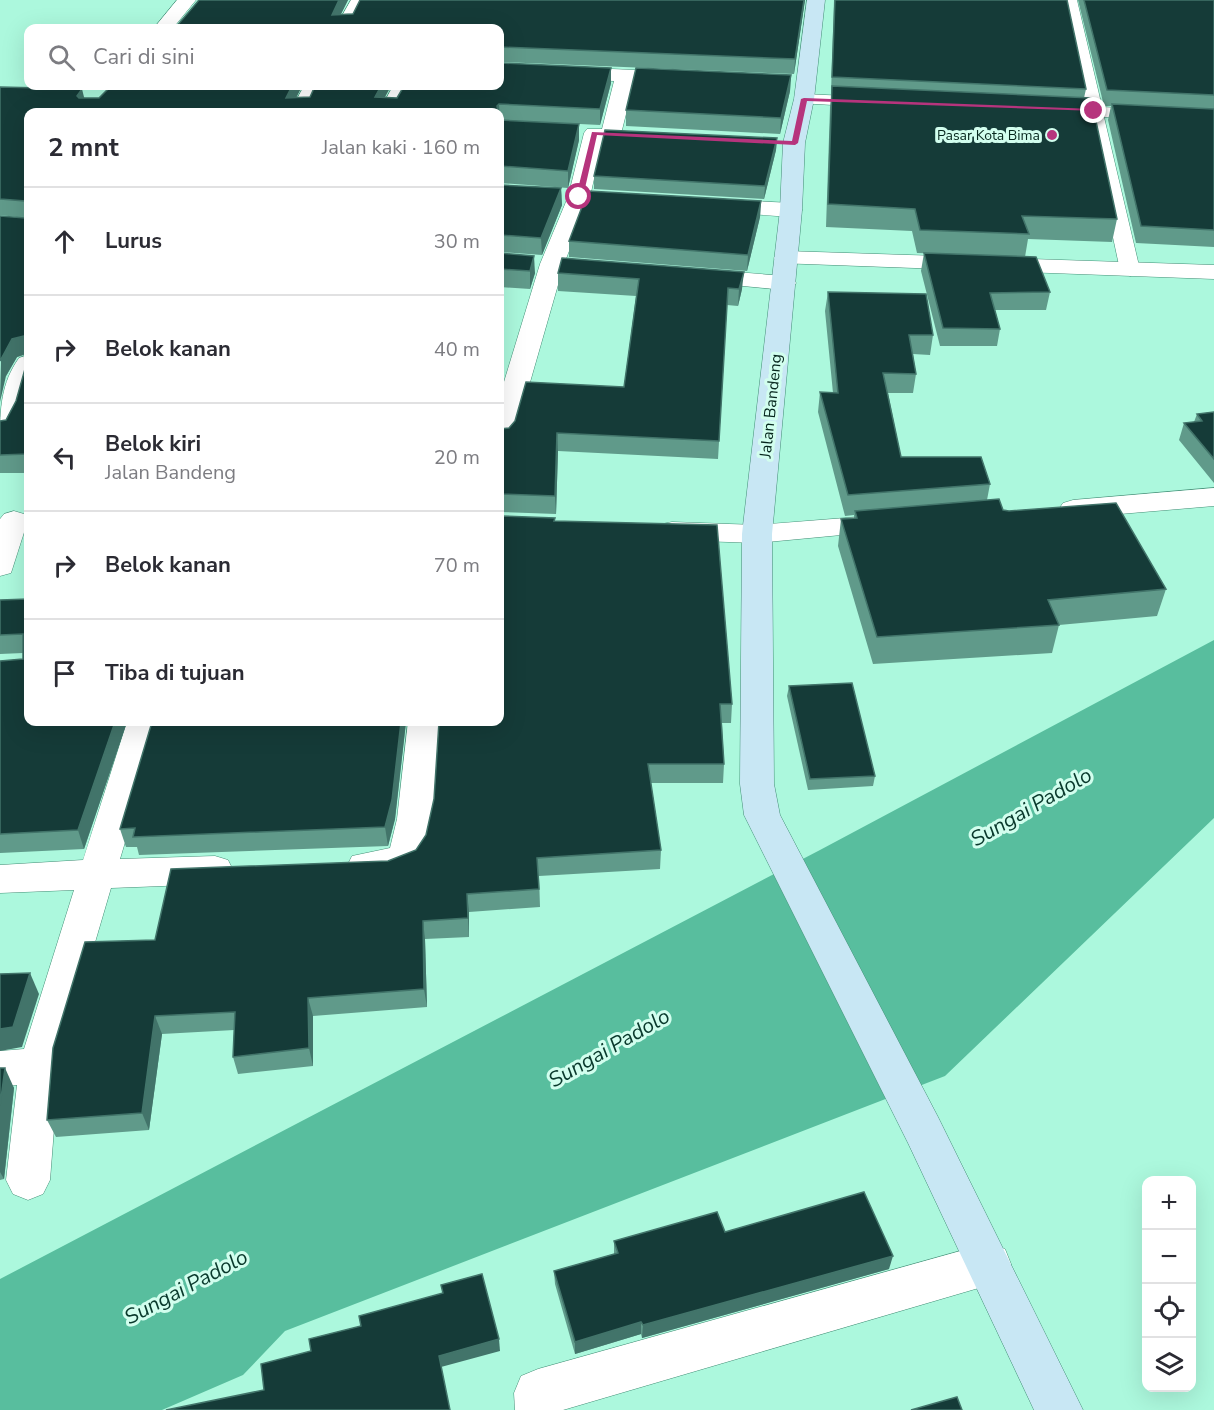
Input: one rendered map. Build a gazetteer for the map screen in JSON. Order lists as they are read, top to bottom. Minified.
{"streets":{"street":["Jalan Bandeng"]},"water":["Sungai Padolo"],"places":["Pasar Kota Bima"],"page":{"search":"Cari di sini","heading":["2 mnt","Jalan kaki · 160 m"],"list":[["Lurus","30 m"],["Belok kanan","40 m"],["Belok kiri","Jalan Bandeng","20 m"],["Belok kanan","70 m"],"Tiba di tujuan"],"map_buttons":["+","−"]}}
